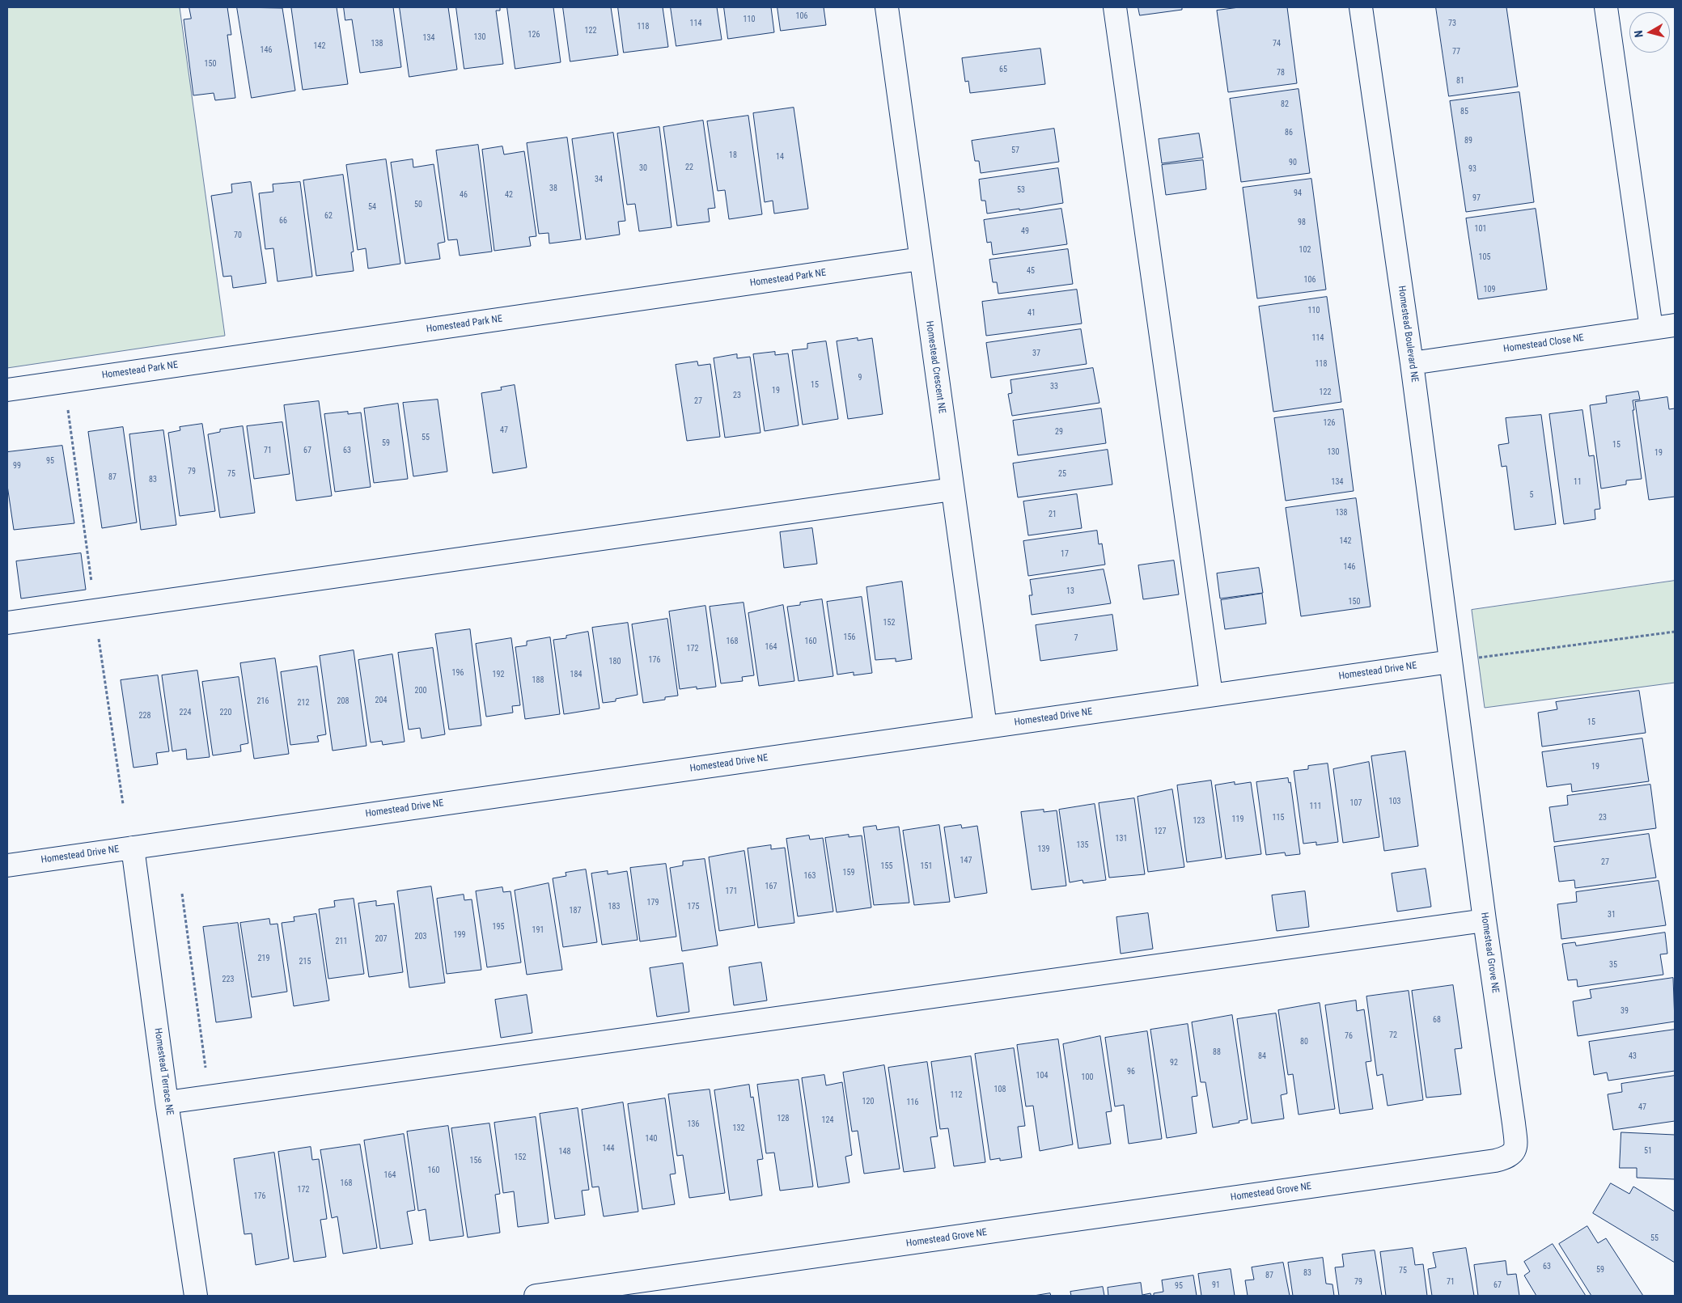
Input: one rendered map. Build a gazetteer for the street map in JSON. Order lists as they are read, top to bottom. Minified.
{"streets":{"street":["Homestead Park NE","Homestead Boulevard NE","Homestead Close NE","Homestead Crescent NE","Homestead Drive NE","Homestead Grove NE","Homestead Terrace NE"]},"crossings":[["Homestead Park NE","Homestead Crescent NE"],["Homestead Boulevard NE","Homestead Close NE"],["Homestead Boulevard NE","Homestead Drive NE"],["Homestead Boulevard NE","Homestead Grove NE"],["Homestead Crescent NE","Homestead Drive NE"],["Homestead Drive NE","Homestead Grove NE"],["Homestead Drive NE","Homestead Terrace NE"]],"house_numbers":["106","110","114","73","118","122","126","130","134","138","74","142","146","77","150","65","78","81","82","85","86","89","57","18","14","90","22","30","93","34","38","53","94","46","42","97","50","54","62","66","98","101","49","70","102","105","45","106","109","110","41","114","37","118","9","15","33","19","122","23","27","126","47","29","55","59","15","71","67","63","130","19","95","99","79","75","25","87","83","134","11","5","138","21","142","17","146","13","150","152","156","7","168","160","164","172","176","180","196","192","184","188","200","204","216","208","212","224","220","228","15","19","103","107","111","115","23","119","123","127","131","135","139","147","27","155","151","159","163","167","171","179","183","175","187","31","195","191","199","203","207","211","219","215","35","223","39","68","72","76","80","88","84","43","92","96","104","100","108","112","120","116","47","128","124","136","132","140","144","51","148","152","156","160","164","168","172","176","55","63","59","75","83","87","79","71","91","67","95"],"north":"left"}
